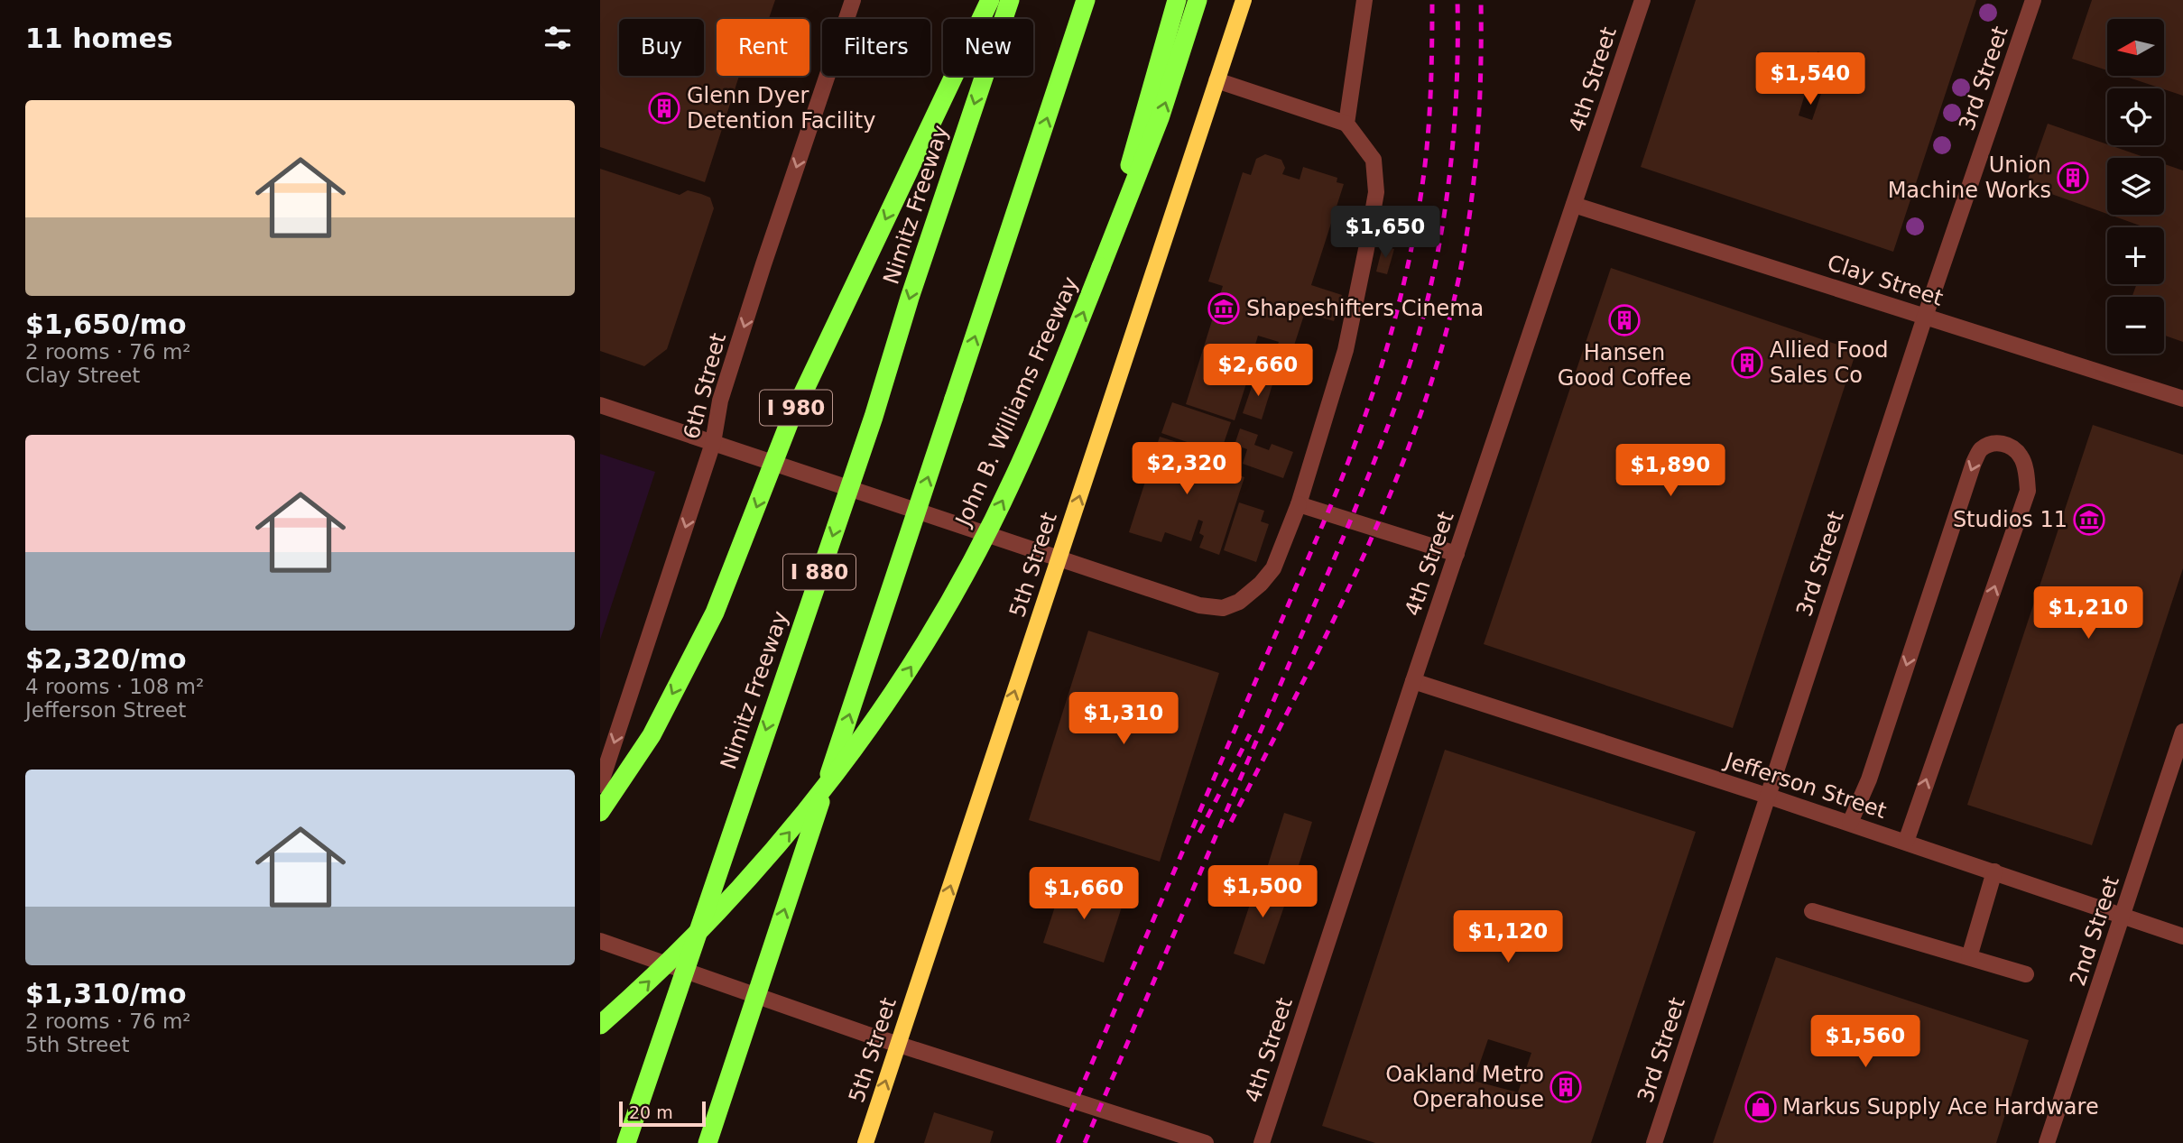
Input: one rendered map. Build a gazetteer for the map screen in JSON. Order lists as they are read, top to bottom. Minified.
{"streets":{"highway":["Nimitz Freeway","John B. Williams Freeway","I 980","I 880"],"main road":["5th Street"],"street":["3rd Street","4th Street","Clay Street","6th Street","Jefferson Street","2nd Street"]},"crossings":[["3rd Street","Clay Street"],["3rd Street","Jefferson Street"],["4th Street","Clay Street"],["4th Street","Jefferson Street"],["Jefferson Street","2nd Street"]],"one_way":["6th Street","5th Street"],"places":{"building":["Glenn Dyer Detention Facility","Union Machine Works","Hansen Good Coffee","Allied Food Sales Co","Oakland Metro Operahouse"],"museum":["Shapeshifters Cinema","Studios 11"],"shop":["Markus Supply Ace Hardware"]},"scale_bar":"20 m","north":"left","page":{"heading":"11 homes","map_buttons":["+","−"],"chip":["Buy","Rent","Filters","New"],"price":["$1,540","$1,650","$2,660","$2,320","$1,890","$1,210","$1,310","$1,500","$1,660","$1,120","$1,560"],"list":[{"name":"$1,650/mo","note":"2 rooms · 76 m² · Clay Street"},{"name":"$2,320/mo","note":"4 rooms · 108 m² · Jefferson Street"},{"name":"$1,310/mo","note":"2 rooms · 76 m² · 5th Street"}],"scale":"20 m"}}
